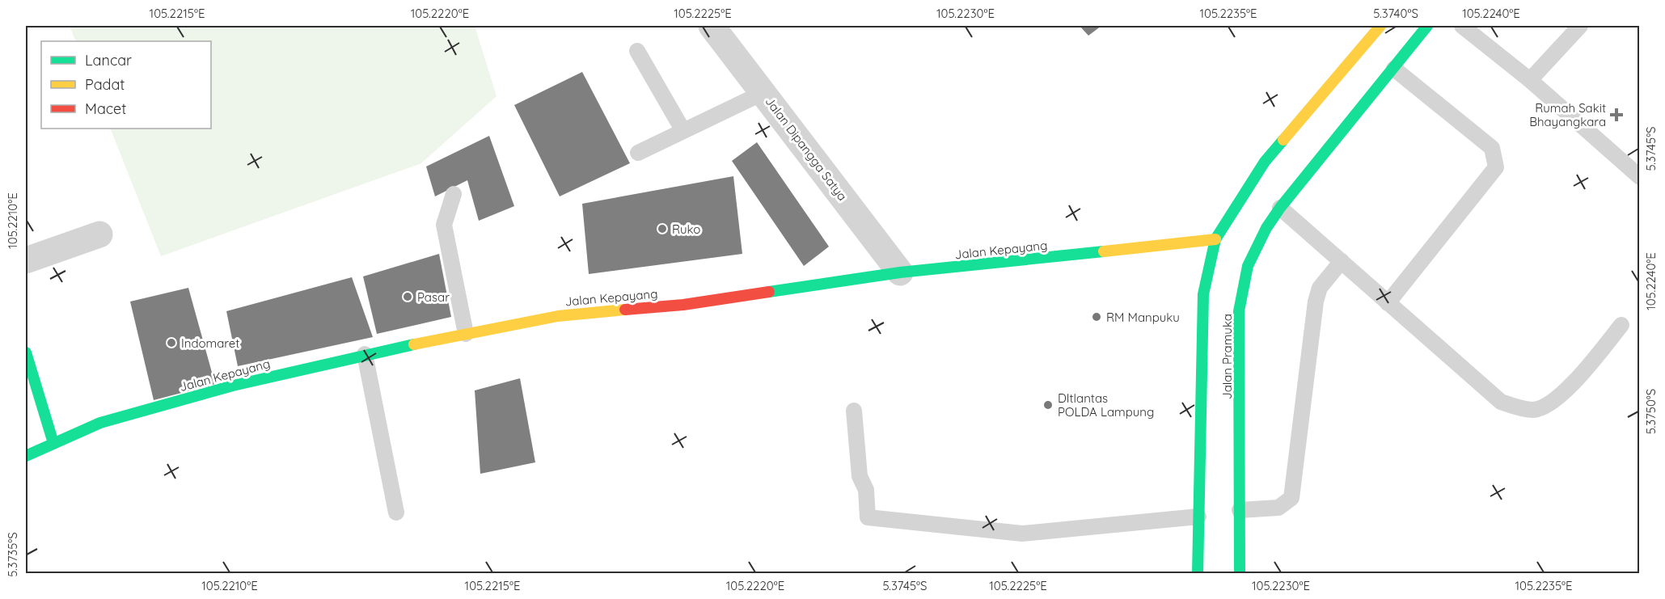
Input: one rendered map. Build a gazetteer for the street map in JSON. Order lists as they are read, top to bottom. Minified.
{"streets":{"street":["Jalan Dipangga Satya","Jalan Kepayang","Jalan Pramuka"]},"crossings":[["Jalan Dipangga Satya","Jalan Kepayang"],["Jalan Kepayang","Jalan Pramuka"]],"places":{"health":["Rumah Sakit Bhayangkara"],"other":["Ruko","Pasar","RM Manpuku","Indomaret","DItlantas POLDA Lampung"]},"legend":["Lancar","Padat","Macet"],"coordinates":["105.2215°E","105.2220°E","105.2225°E","105.2230°E","105.2235°E","5.3740°S","105.2240°E","5.3745°S","105.2210°E","5.3750°S","5.3735°S"]}
